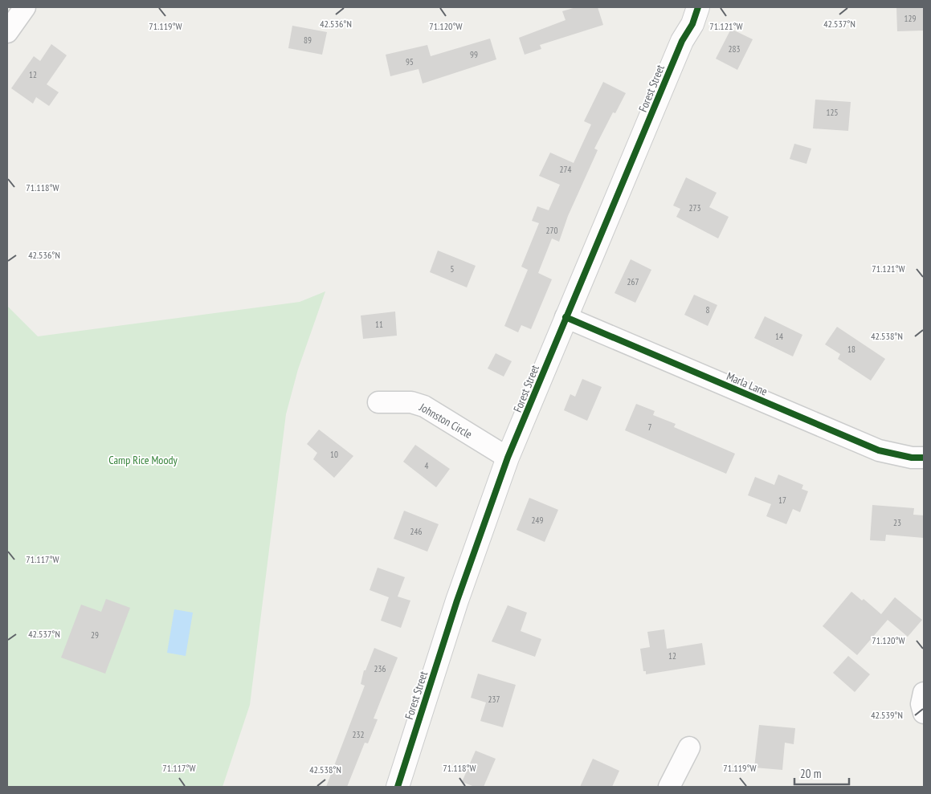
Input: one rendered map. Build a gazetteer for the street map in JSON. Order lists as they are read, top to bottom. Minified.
{"streets":{"street":["Forest Street","Marla Lane","Johnston Circle"]},"crossings":[["Forest Street","Marla Lane"],["Forest Street","Johnston Circle"]],"parks":["Camp Rice Moody"],"house_numbers":["129","89","283","99","95","12","125","274","273","270","5","267","8","11","14","18","7","10","4","17","249","23","246","29","12","236","237","232"],"scale_bar":"20 m","coordinates":["42.536°N","42.537°N","71.119°W","71.120°W","71.121°W","71.118°W","42.538°N","71.117°W","42.539°N"]}
